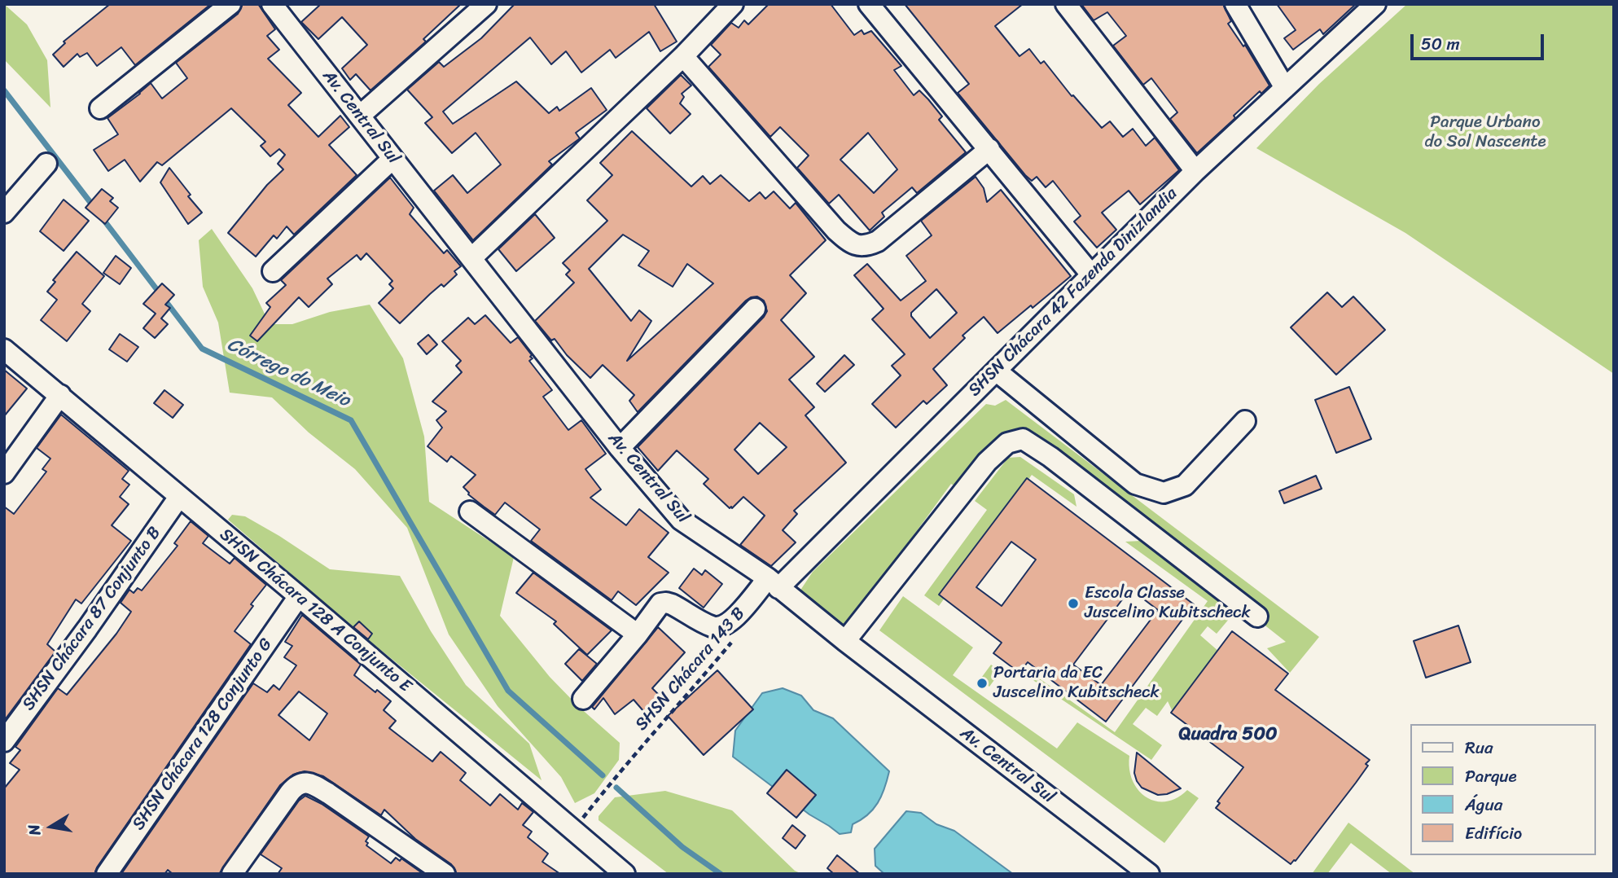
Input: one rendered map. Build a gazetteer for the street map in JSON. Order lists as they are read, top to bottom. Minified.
{"streets":{"street":["Av. Central Sul","SHSN Chácara 42 Fazenda Dinizlandia","SHSN Chácara 128 A Conjunto E","SHSN Chácara 87 Conjunto B","SHSN Chácara 128 Conjunto G"],"path":["SHSN Chácara 143 B"]},"crossings":[["Av. Central Sul","SHSN Chácara 42 Fazenda Dinizlandia"],["SHSN Chácara 128 A Conjunto E","SHSN Chácara 87 Conjunto B"],["SHSN Chácara 128 A Conjunto E","SHSN Chácara 143 B"],["SHSN Chácara 128 A Conjunto E","SHSN Chácara 128 Conjunto G"]],"districts":["Quadra 500"],"water":["Córrego do Meio"],"parks":["Parque Urbano do Sol Nascente"],"places":["Escola Classe Juscelino Kubitscheck","Portaria da EC Juscelino Kubitscheck"],"legend":["Rua","Parque","Água","Edifício"],"scale_bar":"50 m","north":"left"}
